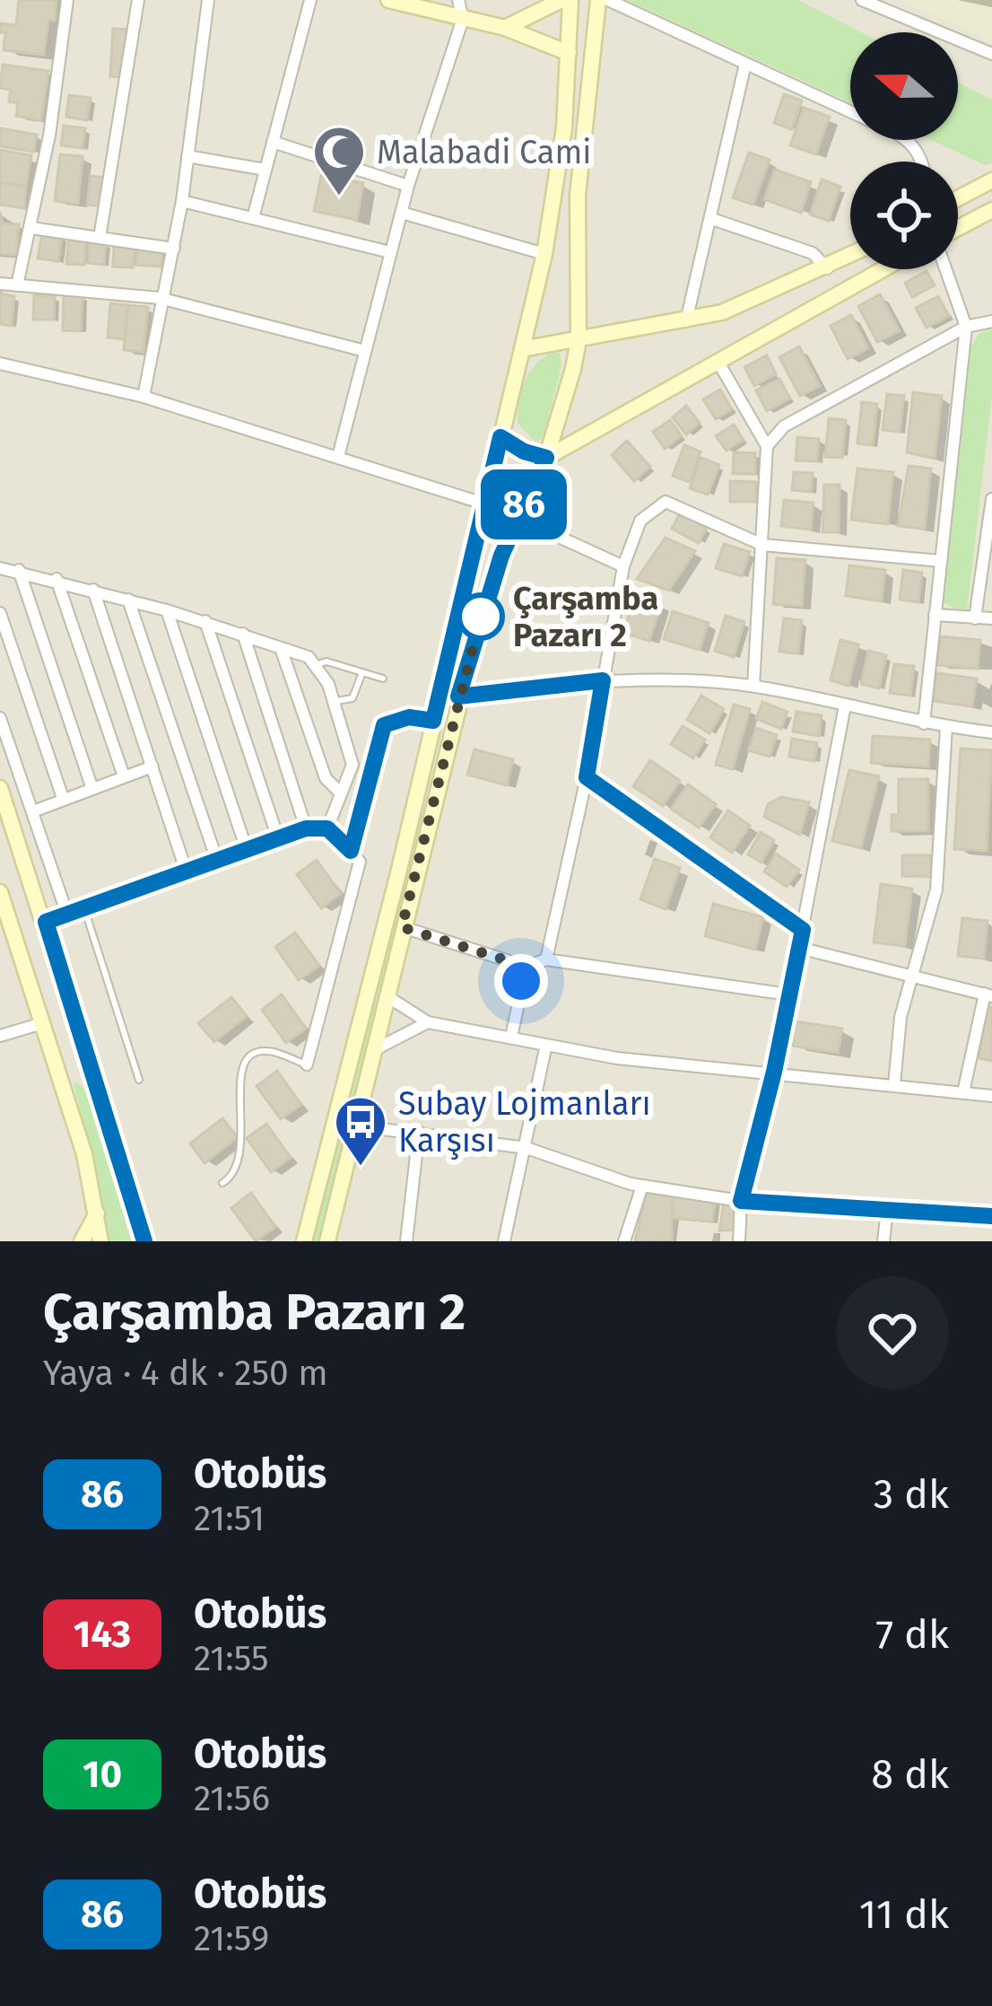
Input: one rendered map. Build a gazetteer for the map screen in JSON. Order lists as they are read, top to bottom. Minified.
{"places":{"mosque":["Malabadi Cami"],"other":["Çarşamba Pazarı 2"],"bus stop":["Subay Lojmanları Karşısı"]},"lines":["bus line 86"],"north":"left","page":{"on_map":"86","heading":["Çarşamba Pazarı 2","Yaya · 4 dk · 250 m"],"list":[{"mark":"86","name":"Otobüs","note":"21:51","value":"3 dk"},{"mark":"143","name":"Otobüs","note":"21:55","value":"7 dk"},{"mark":"10","name":"Otobüs","note":"21:56","value":"8 dk"},{"mark":"86","name":"Otobüs","note":"21:59","value":"11 dk"}]}}
